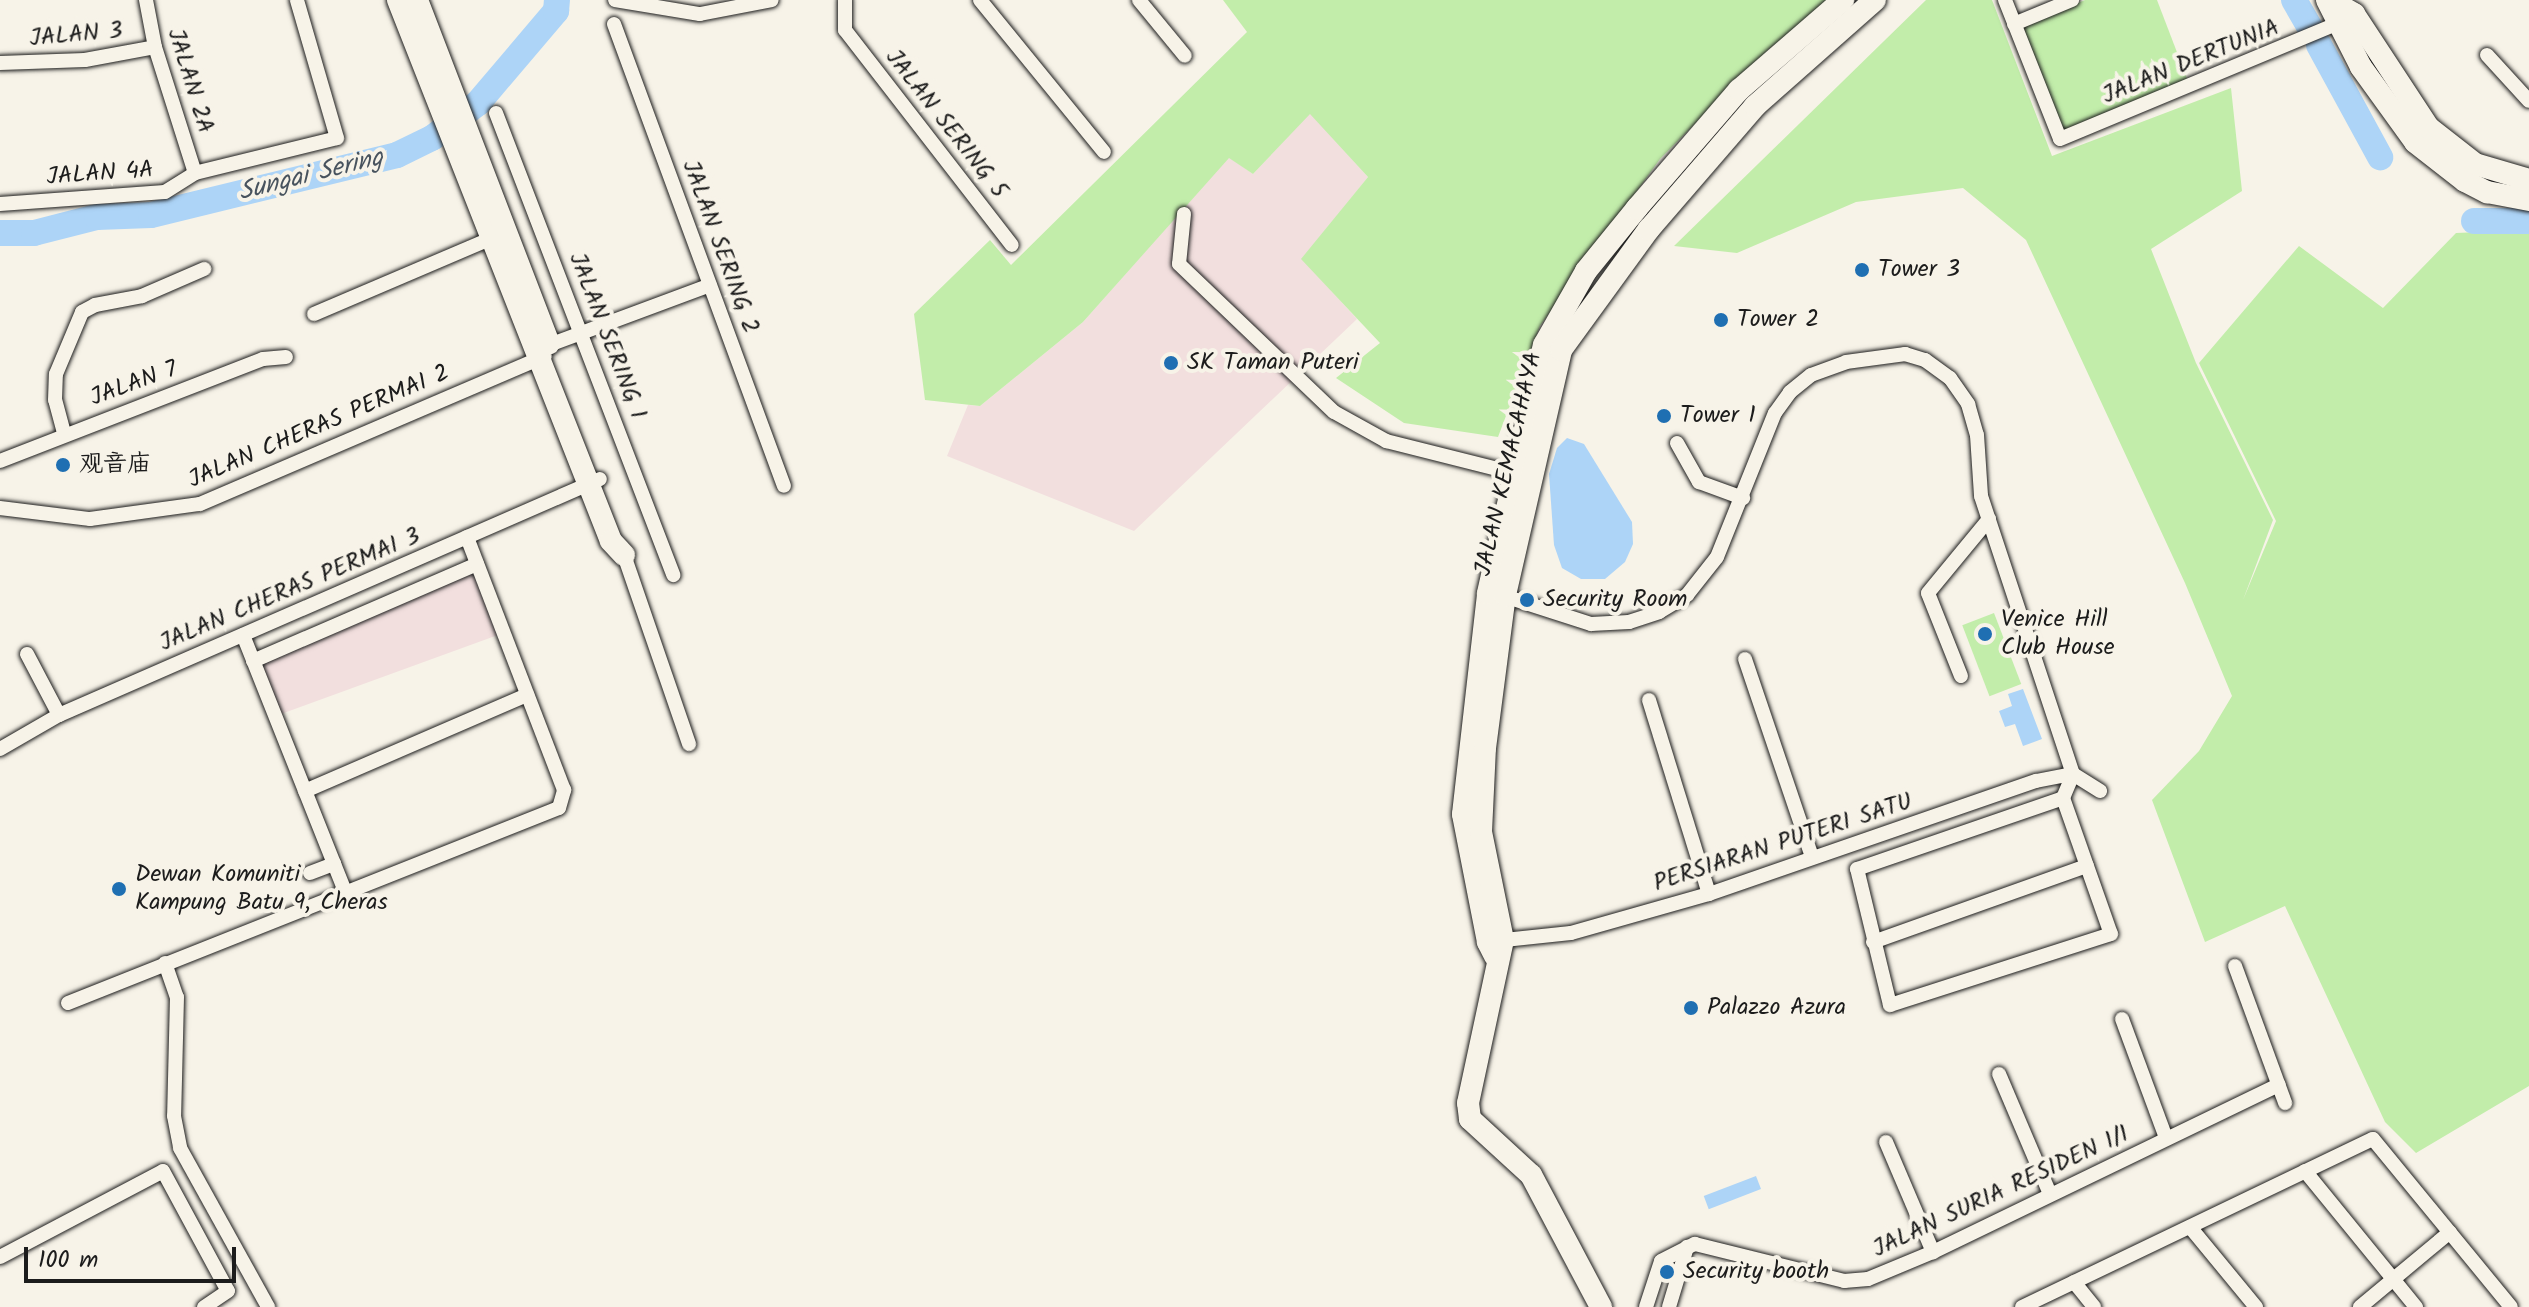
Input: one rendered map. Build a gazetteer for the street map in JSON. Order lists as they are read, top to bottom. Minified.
{"streets":{"street":["JALAN 3","JALAN DERTUNIA","JALAN 2A","JALAN SERING 5","JALAN 4A","JALAN SERING 2","JALAN SERING 1","JALAN 7","JALAN CHERAS PERMAI 2","JALAN KEMACAHAYA","JALAN CHERAS PERMAI 3","PERSIARAN PUTERI SATU","JALAN SURIA RESIDEN 1/1"]},"crossings":[["JALAN 3","JALAN 2A"],["JALAN 2A","JALAN 4A"],["JALAN SERING 2","JALAN CHERAS PERMAI 2"],["JALAN SERING 1","JALAN CHERAS PERMAI 2"],["JALAN KEMACAHAYA","PERSIARAN PUTERI SATU"]],"water":["Sungai Sering"],"places":["Tower 3","Tower 2","SK Taman Puteri","Tower 1","观音庙","Security Room","Venice Hill Club House","Dewan Komuniti Kampung Batu 9, Cheras","Palazzo Azura","Security booth"],"scale_bar":"100 m"}
